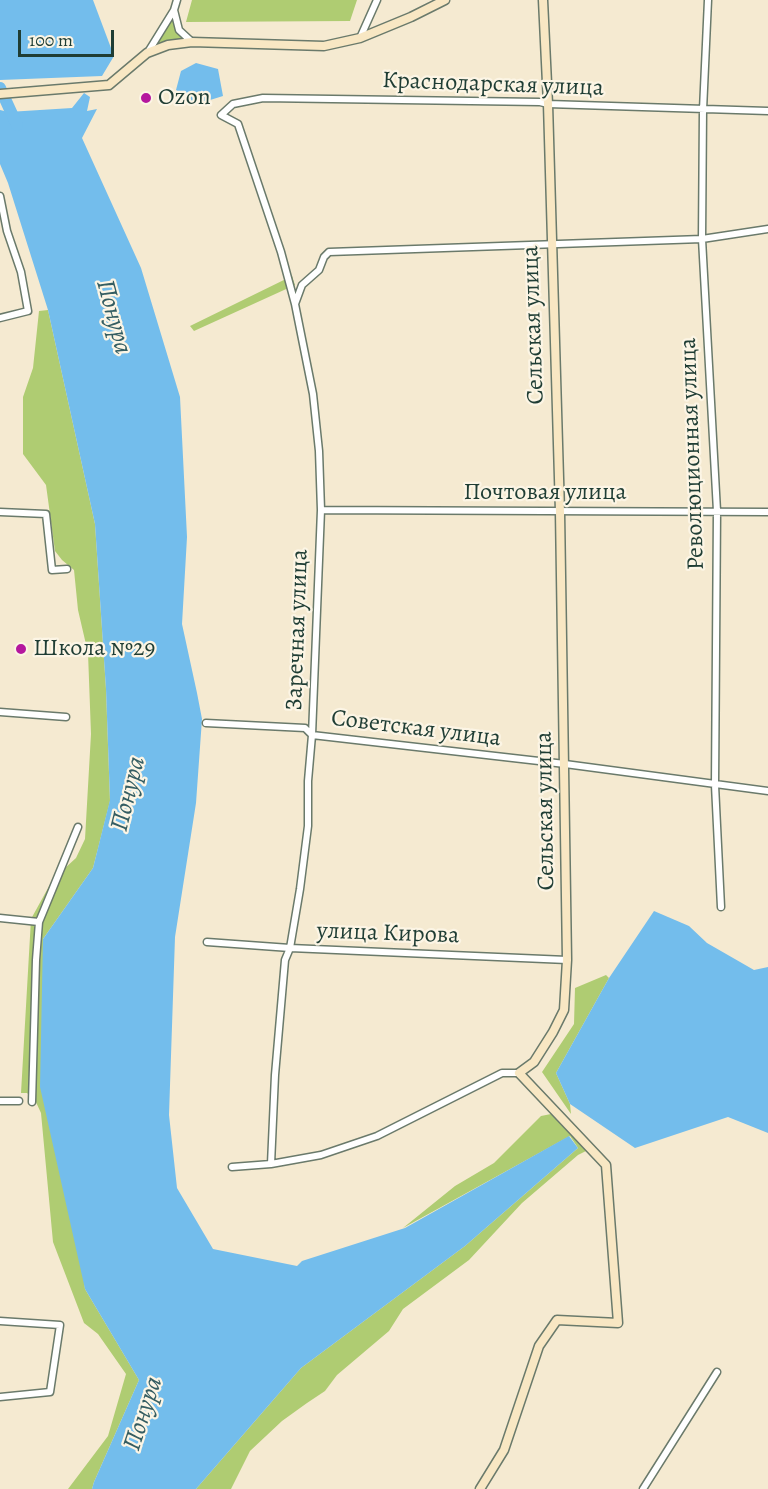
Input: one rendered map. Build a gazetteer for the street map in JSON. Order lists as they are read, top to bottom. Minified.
{"streets":{"street":["Краснодарская улица","Сельская улица","Революционная улица","Почтовая улица","Заречная улица","Советская улица","улица Кирова"]},"crossings":[["Краснодарская улица","Сельская улица"],["Краснодарская улица","Революционная улица"],["Краснодарская улица","Заречная улица"],["Сельская улица","Почтовая улица"],["Сельская улица","Советская улица"],["Сельская улица","улица Кирова"],["Революционная улица","Почтовая улица"],["Революционная улица","Советская улица"],["Почтовая улица","Заречная улица"],["Заречная улица","Советская улица"],["Заречная улица","улица Кирова"]],"water":["Понура"],"places":["Ozon","Школа №29"],"scale_bar":"100 m"}
